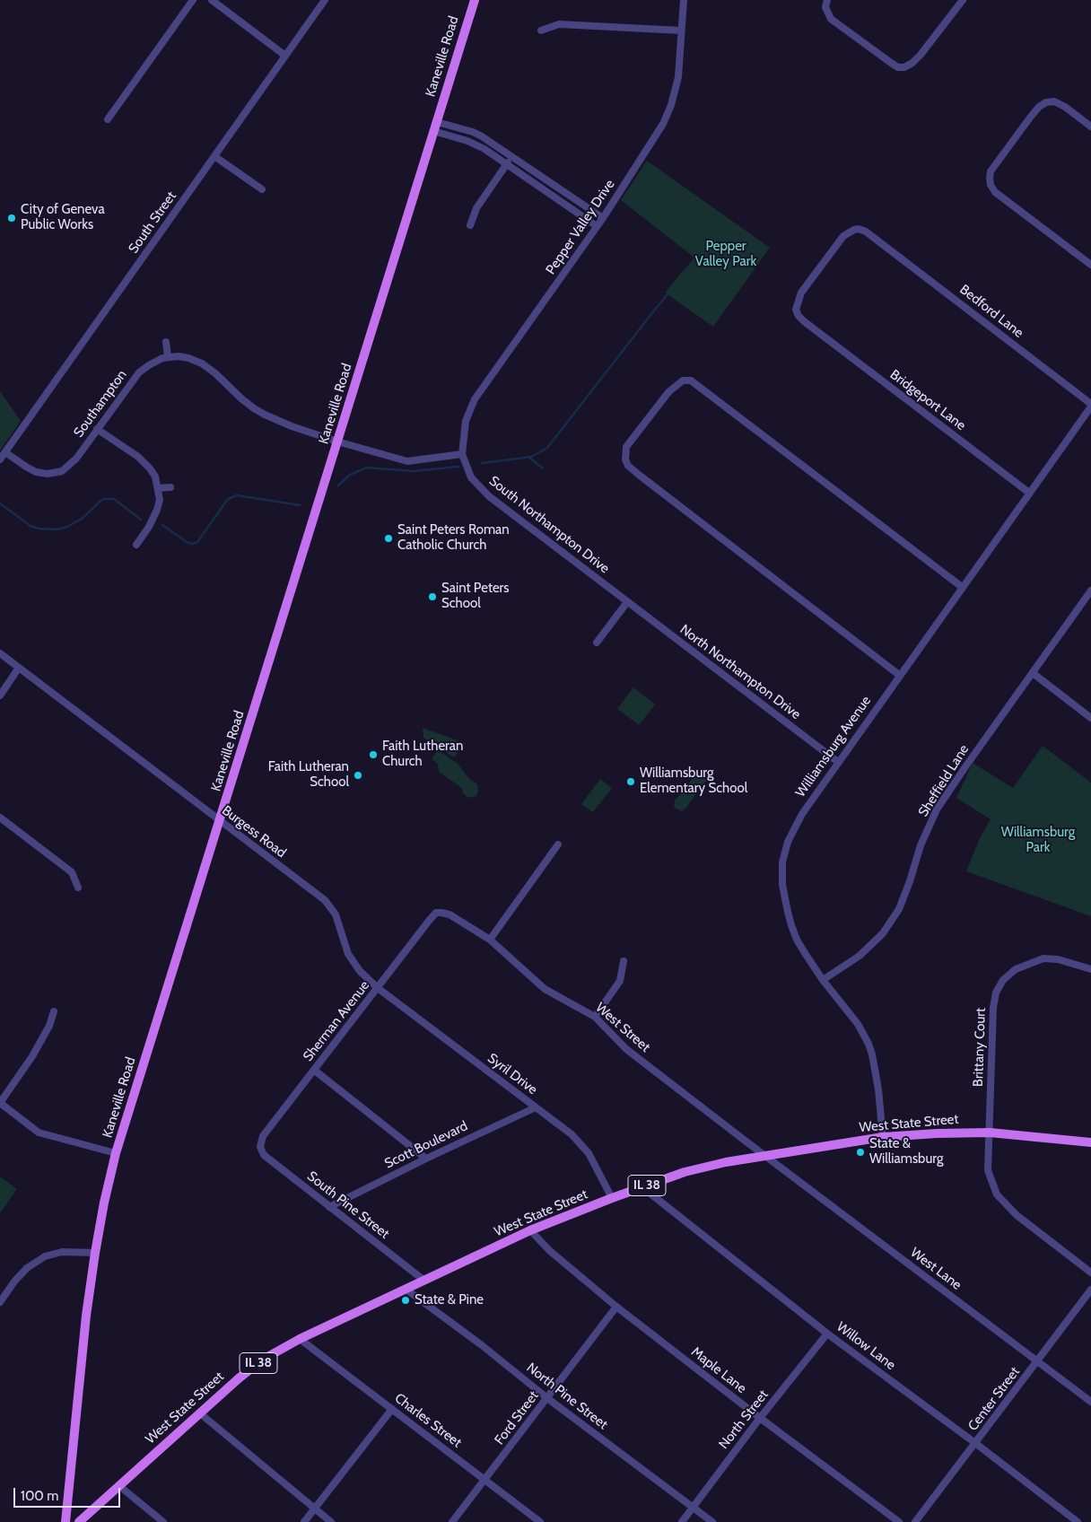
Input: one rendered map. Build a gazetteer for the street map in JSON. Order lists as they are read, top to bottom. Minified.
{"streets":{"main road":["Kaneville Road","West State Street","IL 38"],"street":["South Street","Pepper Valley Drive","Bedford Lane","Bridgeport Lane","Southampton","South Northampton Drive","North Northampton Drive","Williamsburg Avenue","Sheffield Lane","Burgess Road","Sherman Avenue","West Street","Brittany Court","Syril Drive","Scott Boulevard","South Pine Street","West Lane","Willow Lane","Maple Lane","North Pine Street","Center Street","Ford Street","North Street","Charles Street"]},"crossings":[["Kaneville Road","Southampton"],["Kaneville Road","Burgess Road"],["South Street","Southampton"],["Pepper Valley Drive","South Northampton Drive"],["Bedford Lane","Bridgeport Lane"],["Bedford Lane","Williamsburg Avenue"],["Bridgeport Lane","Williamsburg Avenue"],["South Northampton Drive","North Northampton Drive"],["North Northampton Drive","Williamsburg Avenue"],["Williamsburg Avenue","Sheffield Lane"],["Williamsburg Avenue","West State Street"],["Burgess Road","Sherman Avenue"],["Burgess Road","Syril Drive"],["Sherman Avenue","West Street"],["Sherman Avenue","Syril Drive"],["Sherman Avenue","South Pine Street"],["West Street","West State Street"],["West Street","West Lane"],["Brittany Court","West State Street"],["Syril Drive","West State Street"],["Syril Drive","Scott Boulevard"],["West State Street","South Pine Street"],["West State Street","West Lane"],["West State Street","Willow Lane"],["West State Street","Maple Lane"],["West State Street","North Pine Street"],["West State Street","Charles Street"],["Scott Boulevard","South Pine Street"],["West Lane","Center Street"],["Willow Lane","Center Street"],["Willow Lane","North Street"],["Maple Lane","Ford Street"],["Maple Lane","North Street"],["North Pine Street","Ford Street"],["North Pine Street","North Street"],["Ford Street","Charles Street"]],"parks":["Pepper Valley Park","Williamsburg Park"],"places":["City of Geneva Public Works","Saint Peters Roman Catholic Church","Saint Peters School","Faith Lutheran Church","Faith Lutheran School","Williamsburg Elementary School","State & Williamsburg","State & Pine"],"scale_bar":"100 m"}
